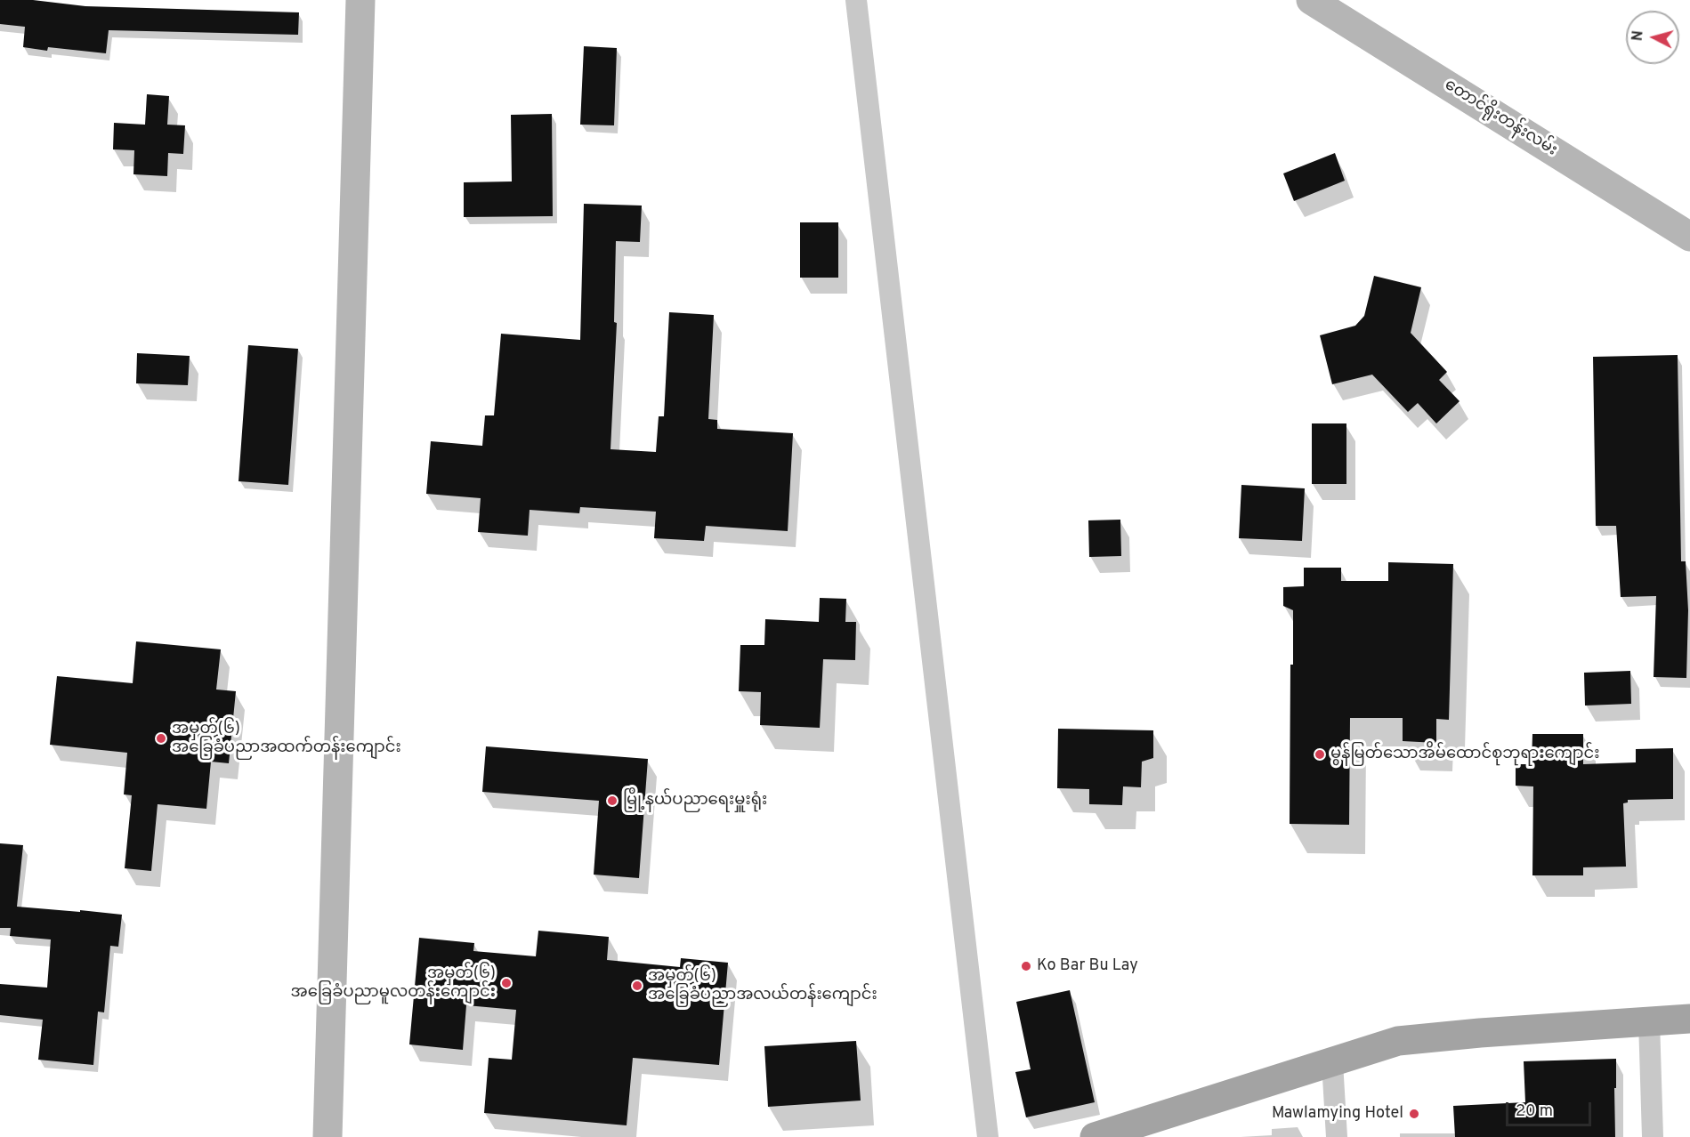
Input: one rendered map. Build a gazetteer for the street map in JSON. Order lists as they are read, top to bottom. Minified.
{"streets":{"street":["တောင်ရိုးတန်းလမ်း"]},"places":["အမှတ်(၆) အခြေခံပညာအထက်တန်းကျောင်း","မွန်မြတ်သောအိမ်ထောင်စုဘုရားကျောင်း","မြို့နယ်ပညာရေးမှူးရုံး","Ko Bar Bu Lay","အမှတ်(၆) အခြေခံပညာမူလတန်းကျောင်း","အမှတ်(၆) အခြေခံပညာအလယ်တန်းကျောင်း","Mawlamying Hotel"],"scale_bar":"20 m","north":"left"}
